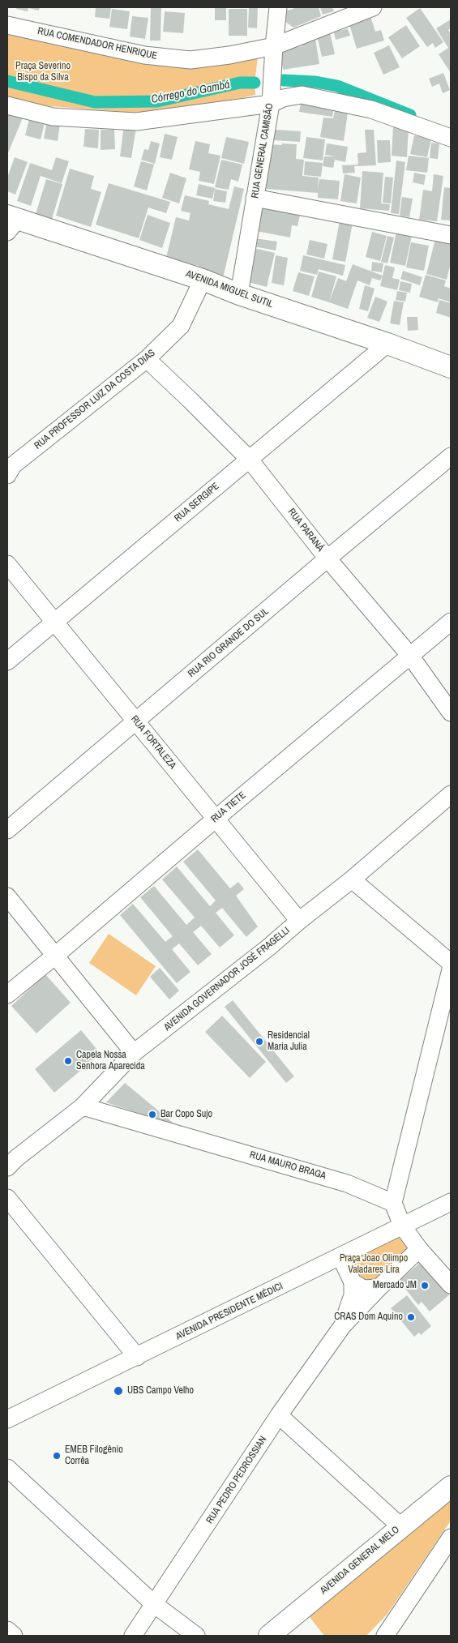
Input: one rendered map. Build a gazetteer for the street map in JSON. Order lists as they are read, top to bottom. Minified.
{"streets":{"main road":["AVENIDA MIGUEL SUTIL","AVENIDA GENERAL MELO"],"street":["RUA COMENDADOR HENRIQUE","RUA GENERAL CAMISÃO","RUA PROFESSOR LUIZ DA COSTA DIAS","RUA SERGIPE","RUA PARANÁ","RUA RIO GRANDE DO SUL","RUA FORTALEZA","RUA TIETE","AVENIDA GOVERNADOR JOSÉ FRAGELLI","RUA MAURO BRAGA","AVENIDA PRESIDENTE MÉDICI","RUA PEDRO PEDROSSIAN"]},"crossings":[["RUA COMENDADOR HENRIQUE","RUA GENERAL CAMISÃO"],["RUA GENERAL CAMISÃO","AVENIDA MIGUEL SUTIL"],["AVENIDA MIGUEL SUTIL","RUA PROFESSOR LUIZ DA COSTA DIAS"],["AVENIDA MIGUEL SUTIL","RUA SERGIPE"],["RUA PROFESSOR LUIZ DA COSTA DIAS","RUA PARANÁ"],["RUA SERGIPE","RUA PARANÁ"],["RUA SERGIPE","RUA FORTALEZA"],["RUA PARANÁ","RUA RIO GRANDE DO SUL"],["RUA PARANÁ","RUA TIETE"],["RUA RIO GRANDE DO SUL","RUA FORTALEZA"],["RUA FORTALEZA","RUA TIETE"],["RUA FORTALEZA","AVENIDA GOVERNADOR JOSÉ FRAGELLI"],["AVENIDA GOVERNADOR JOSÉ FRAGELLI","RUA MAURO BRAGA"]],"water":["Córrego do Gambá"],"parks":["Praça Severino Bispo da Silva","Praça Joao Olimpo Valadares Lira"],"places":["Residencial Maria Julia","Capela Nossa Senhora Aparecida","Bar Copo Sujo","Mercado JM","CRAS Dom Aquino","UBS Campo Velho","EMEB Filogênio Corrêa"]}
